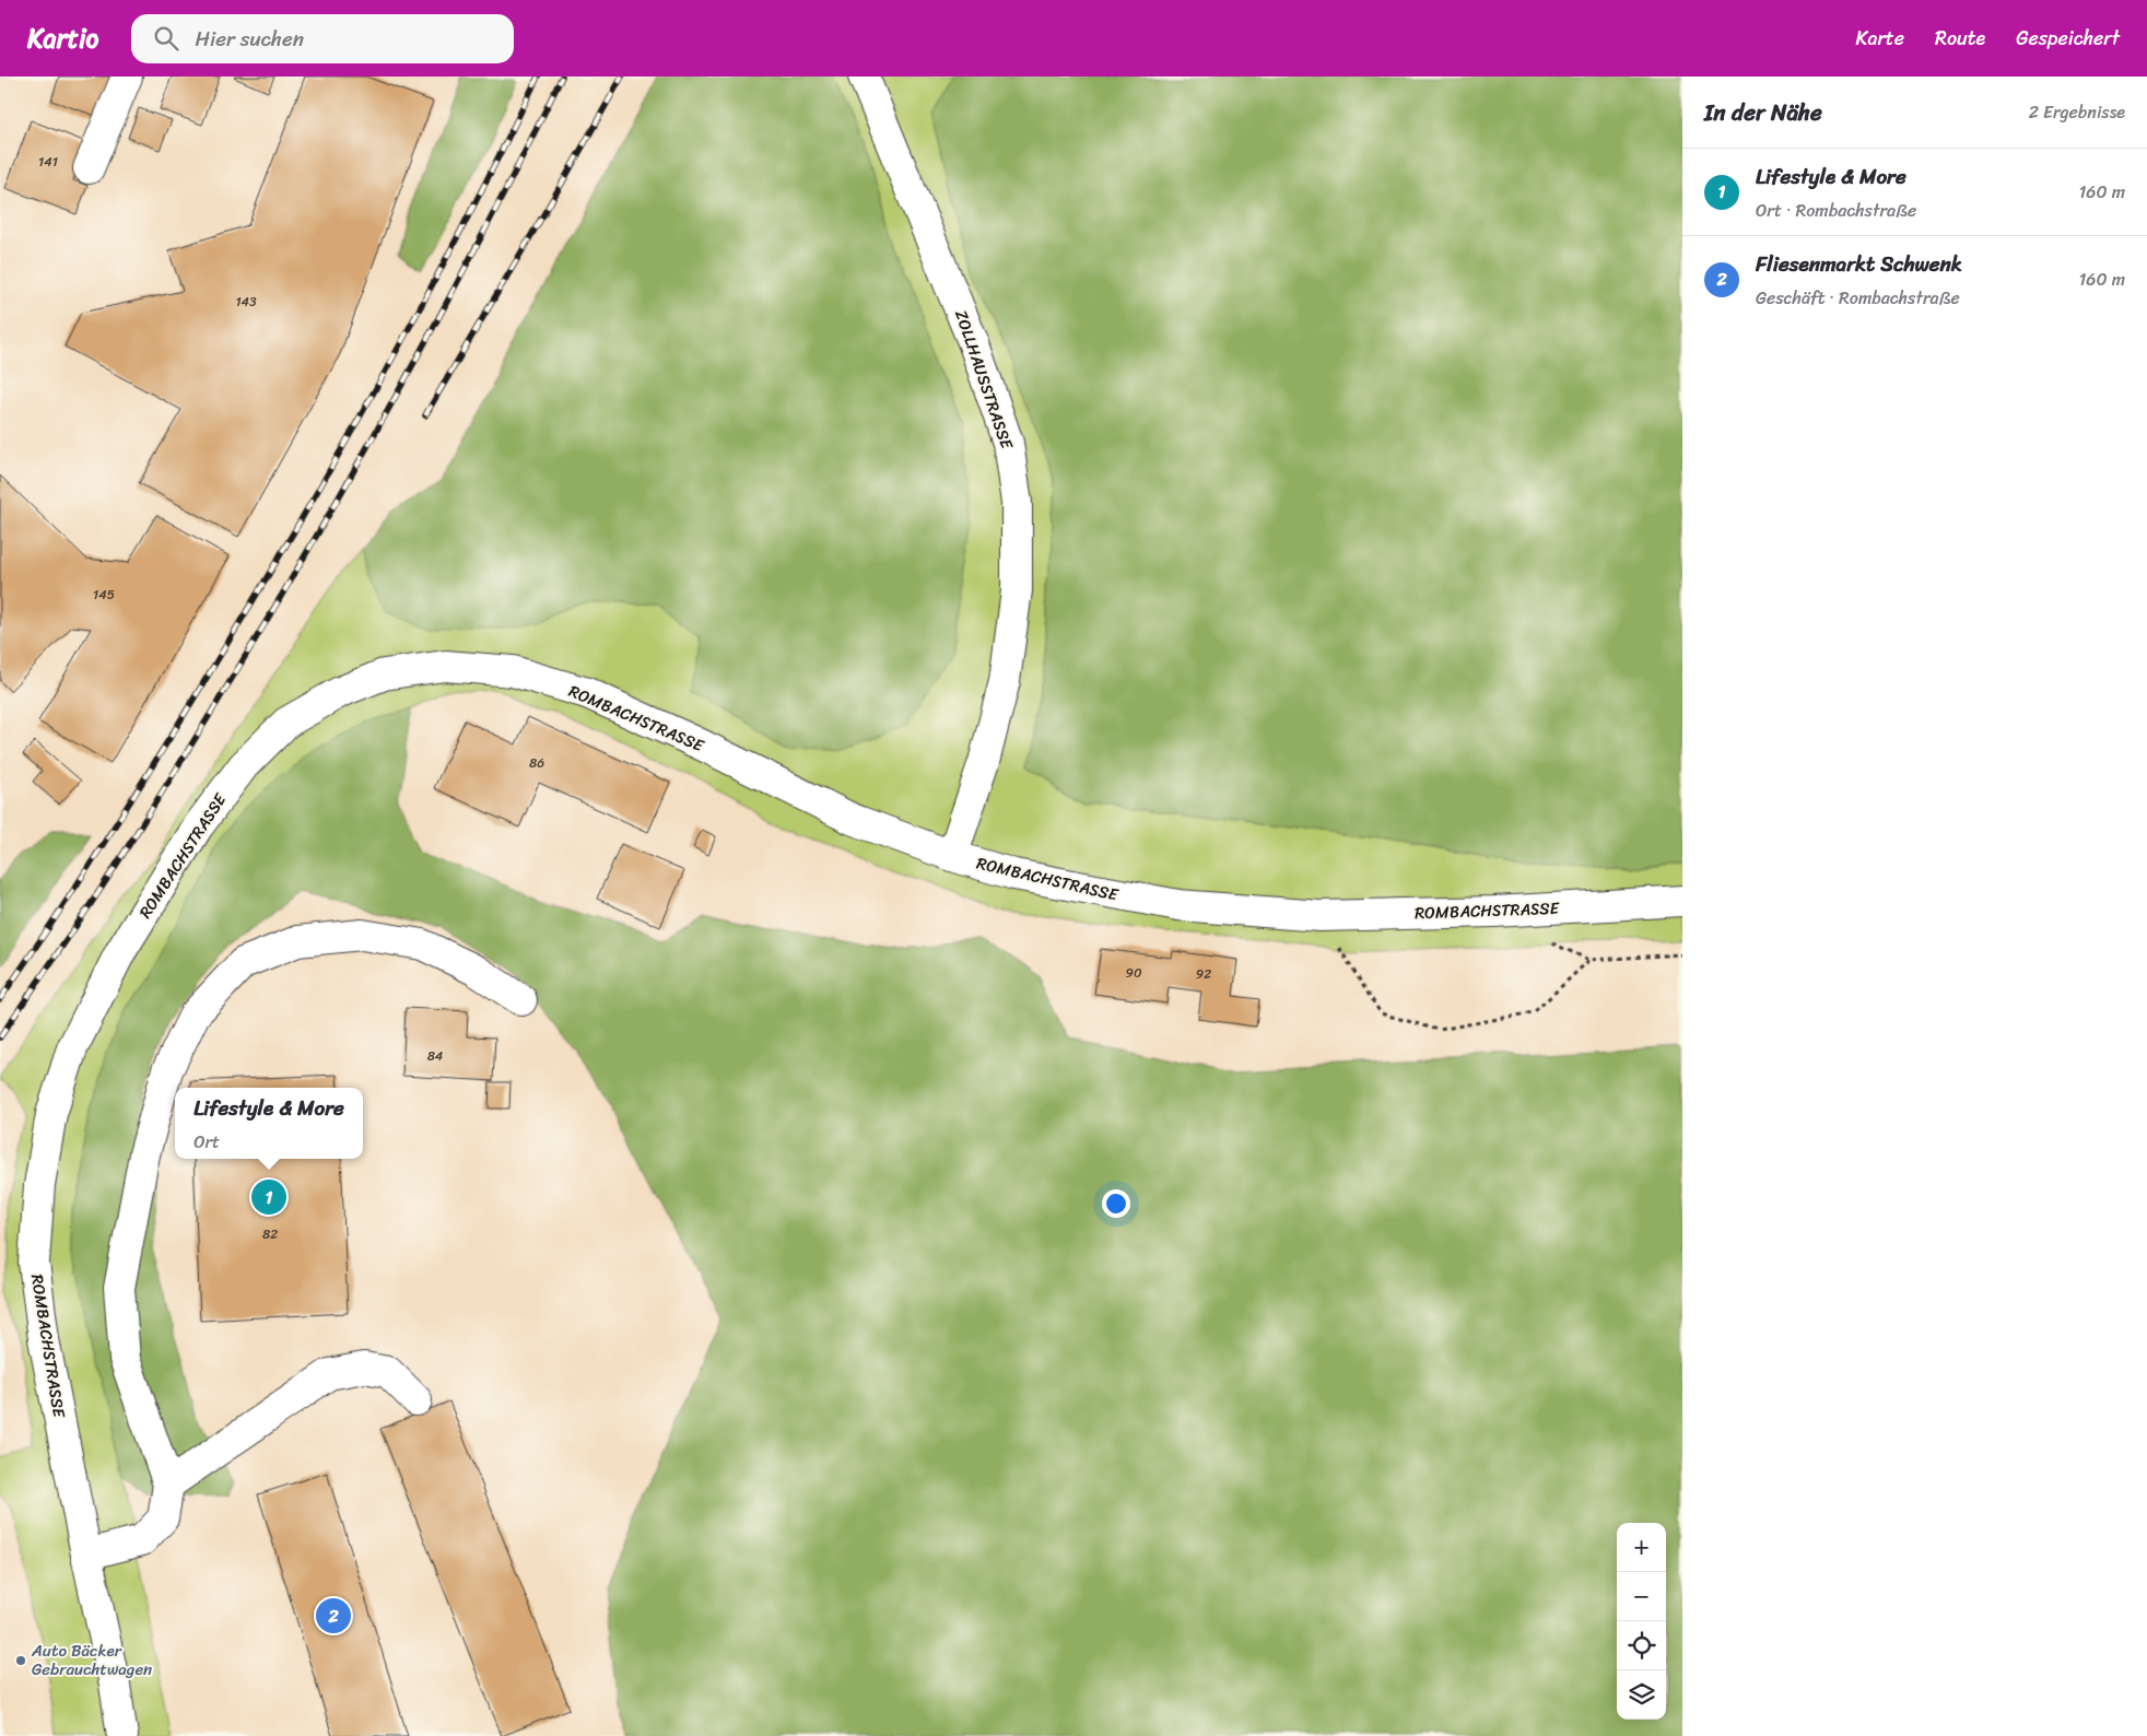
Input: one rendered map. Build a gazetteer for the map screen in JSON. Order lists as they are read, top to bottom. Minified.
{"streets":{"main road":["ZOLLHAUSSTRASSE","ROMBACHSTRASSE"]},"crossings":[["ZOLLHAUSSTRASSE","ROMBACHSTRASSE"]],"places":["Auto Bäcker Gebrauchtwagen"],"house_numbers":["141","143","145","86","90","92","84","82"],"page":{"header":"Kartio","search":"Hier suchen","nav":["Karte","Route","Gespeichert"],"heading":["In der Nähe","2 Ergebnisse"],"list":[{"mark":"1","name":"Lifestyle & More","note":"Ort · Rombachstraße","value":"160 m"},{"mark":"2","name":"Fliesenmarkt Schwenk","note":"Geschäft · Rombachstraße","value":"160 m"}],"popup":["Lifestyle & More","Ort"],"pins":["1","2"],"map_buttons":["+","−"]}}
